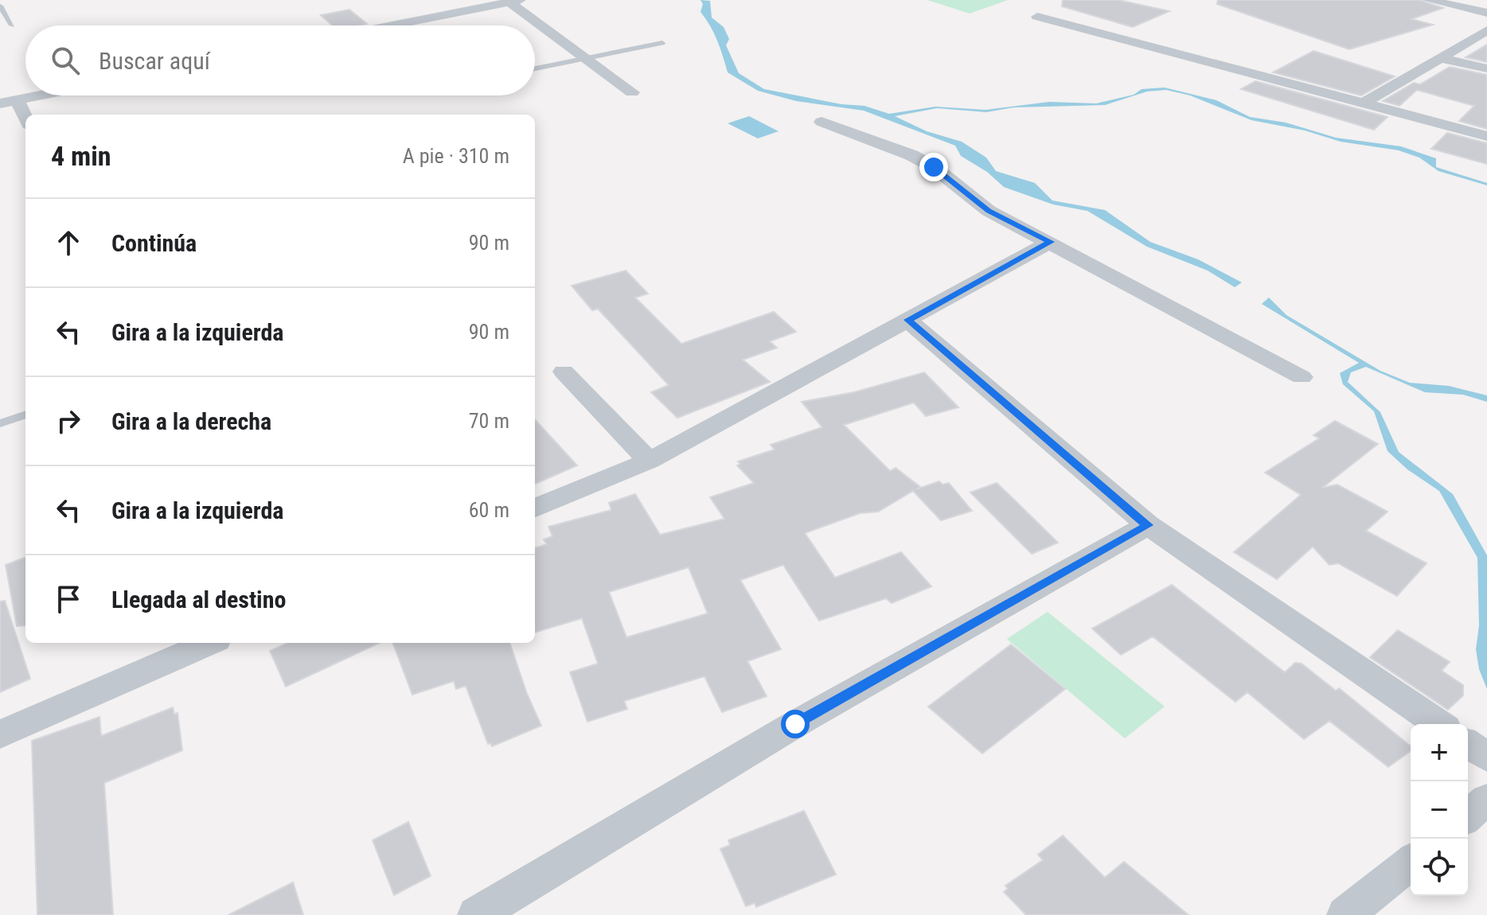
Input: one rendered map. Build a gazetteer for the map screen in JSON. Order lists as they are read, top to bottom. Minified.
{"page":{"search":"Buscar aquí","heading":["4 min","A pie · 310 m"],"list":[["Continúa","90 m"],["Gira a la izquierda","90 m"],["Gira a la derecha","70 m"],["Gira a la izquierda","60 m"],"Llegada al destino"],"map_buttons":["+","−"]}}
